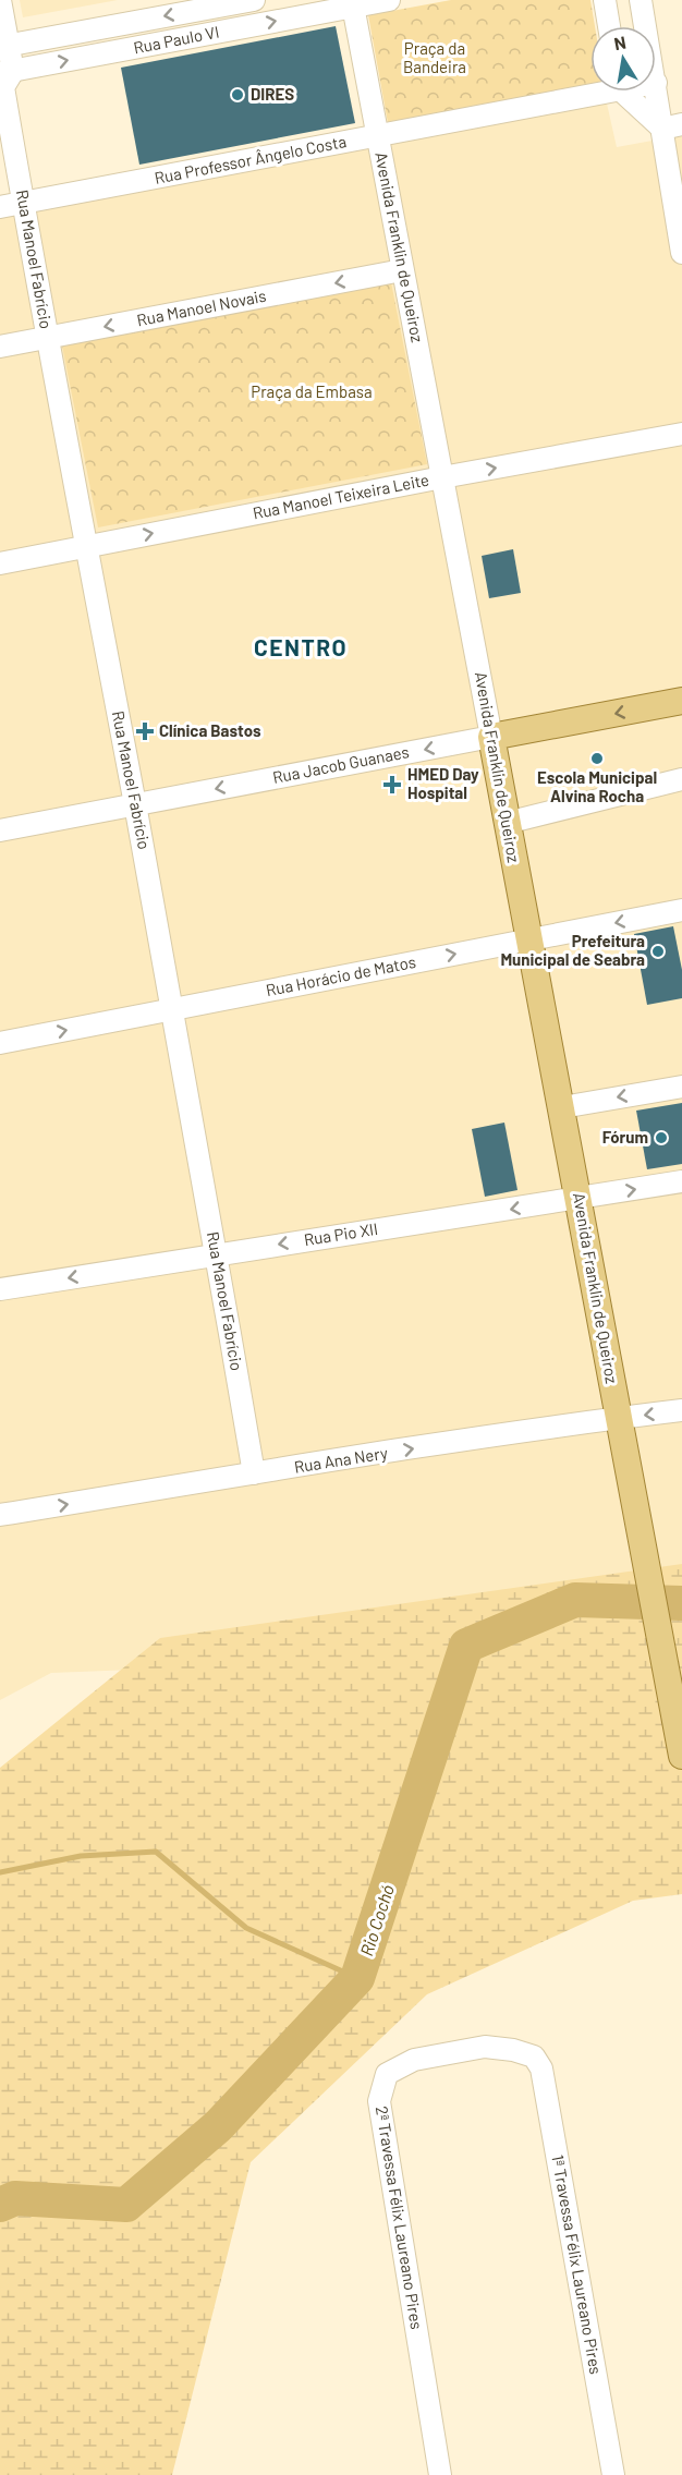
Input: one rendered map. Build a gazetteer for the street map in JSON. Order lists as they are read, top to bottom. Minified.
{"streets":{"main road":["Avenida Franklin de Queiroz","Rua Jacob Guanaes"],"street":["Rua Paulo VI","Rua Professor Ângelo Costa","Rua Manoel Fabrício","Rua Manoel Novais","Rua Manoel Teixeira Leite","Rua Horácio de Matos","Rua Pio XII","Rua Ana Nery","2ª Travessa Félix Laureano Pires","1ª Travessa Félix Laureano Pires"]},"crossings":[["Rua Paulo VI","Avenida Franklin de Queiroz"],["Rua Paulo VI","Rua Manoel Fabrício"],["Rua Professor Ângelo Costa","Avenida Franklin de Queiroz"],["Rua Professor Ângelo Costa","Rua Manoel Fabrício"],["Avenida Franklin de Queiroz","Rua Manoel Novais"],["Avenida Franklin de Queiroz","Rua Manoel Teixeira Leite"],["Avenida Franklin de Queiroz","Rua Jacob Guanaes"],["Avenida Franklin de Queiroz","Rua Horácio de Matos"],["Avenida Franklin de Queiroz","Rua Pio XII"],["Avenida Franklin de Queiroz","Rua Ana Nery"],["Rua Manoel Fabrício","Rua Manoel Novais"],["Rua Manoel Fabrício","Rua Manoel Teixeira Leite"],["Rua Manoel Fabrício","Rua Jacob Guanaes"],["Rua Manoel Fabrício","Rua Horácio de Matos"],["Rua Manoel Fabrício","Rua Pio XII"],["Rua Manoel Fabrício","Rua Ana Nery"],["2ª Travessa Félix Laureano Pires","1ª Travessa Félix Laureano Pires"]],"one_way":["Rua Manoel Novais","Rua Manoel Teixeira Leite","Rua Jacob Guanaes","Rua Ana Nery"],"districts":["CENTRO"],"water":["Rio Cochó"],"parks":["Praça da Bandeira","Praça da Embasa"],"places":{"other":["DIRES","Escola Municipal Alvina Rocha","Prefeitura Municipal de Seabra","Fórum"],"health":["Clínica Bastos","HMED Day Hospital"]},"north":"top"}
